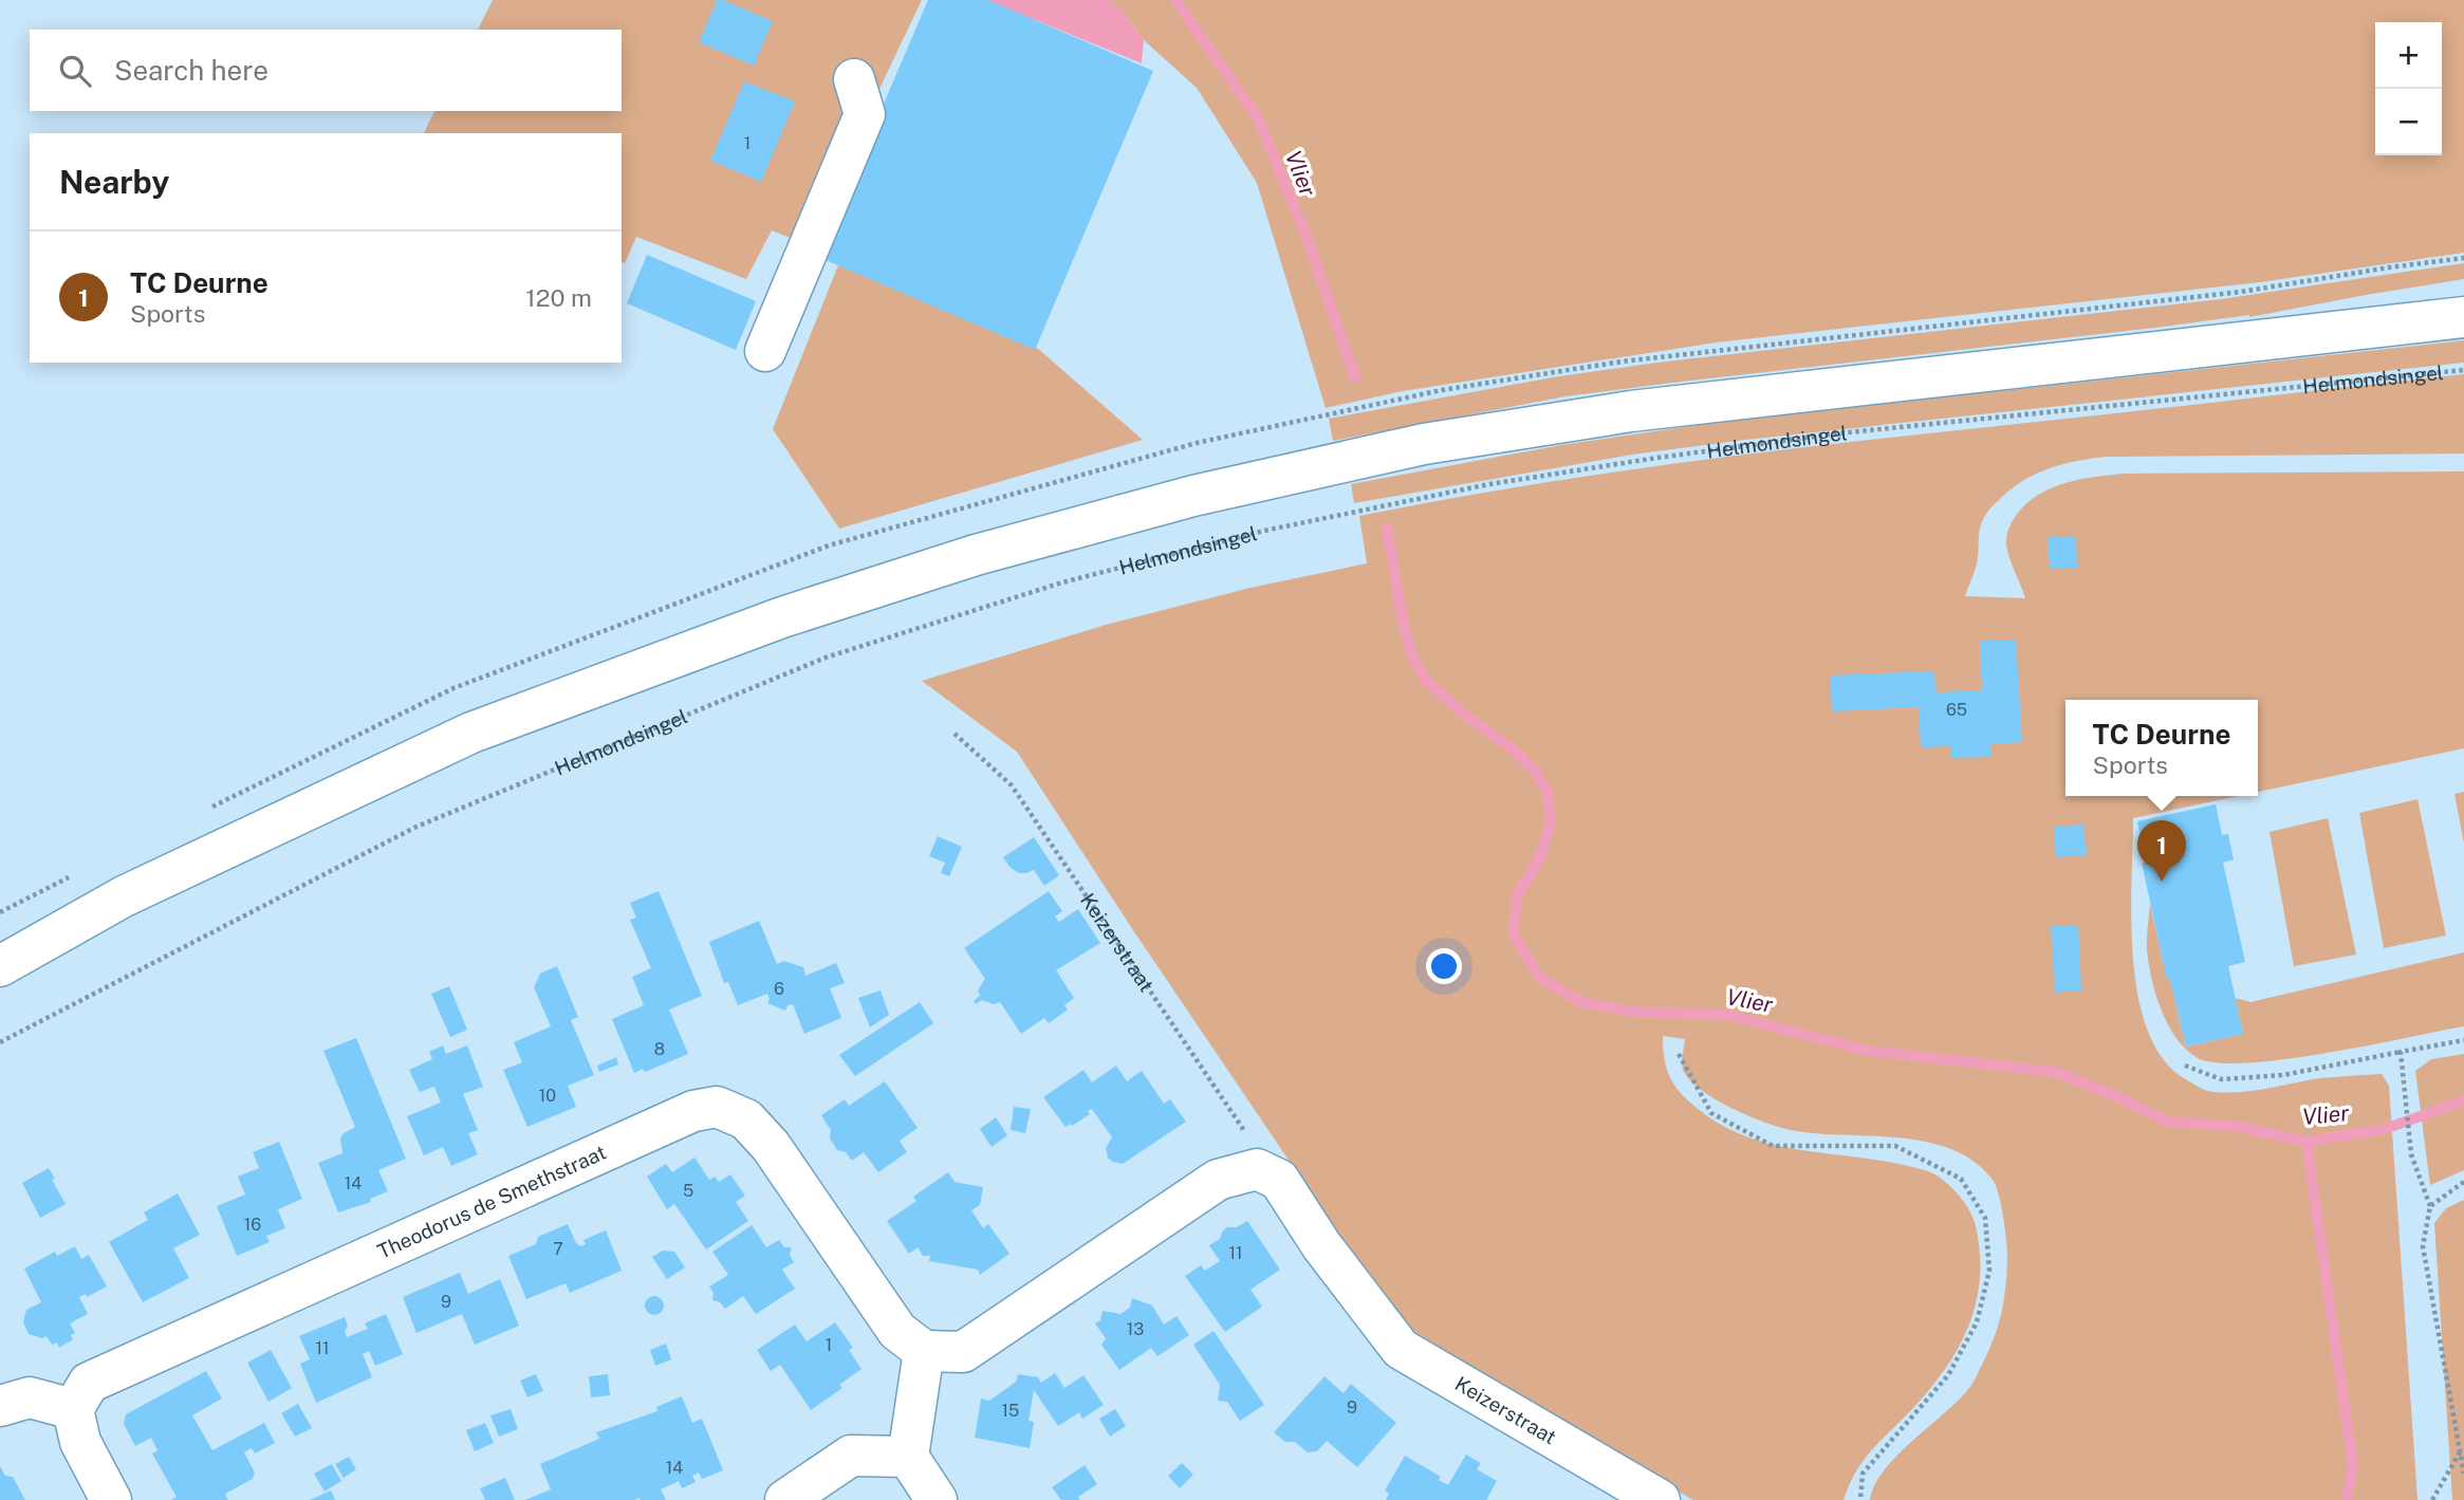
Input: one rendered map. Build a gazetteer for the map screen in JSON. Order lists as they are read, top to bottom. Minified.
{"streets":{"main road":["Keizerstraat","Theodorus de Smethstraat"],"path":["Helmondsingel"]},"water":["Vlier"],"house_numbers":["1","65","6","8","10","14","5","16","7","11","9","13","1","11","9","15","14"],"page":{"map_buttons":["+","−"],"search":"Search here","heading":"Nearby","list":[{"mark":"1","name":"TC Deurne","note":"Sports","value":"120 m"}],"popup":["TC Deurne","Sports"],"pins":"1"}}
